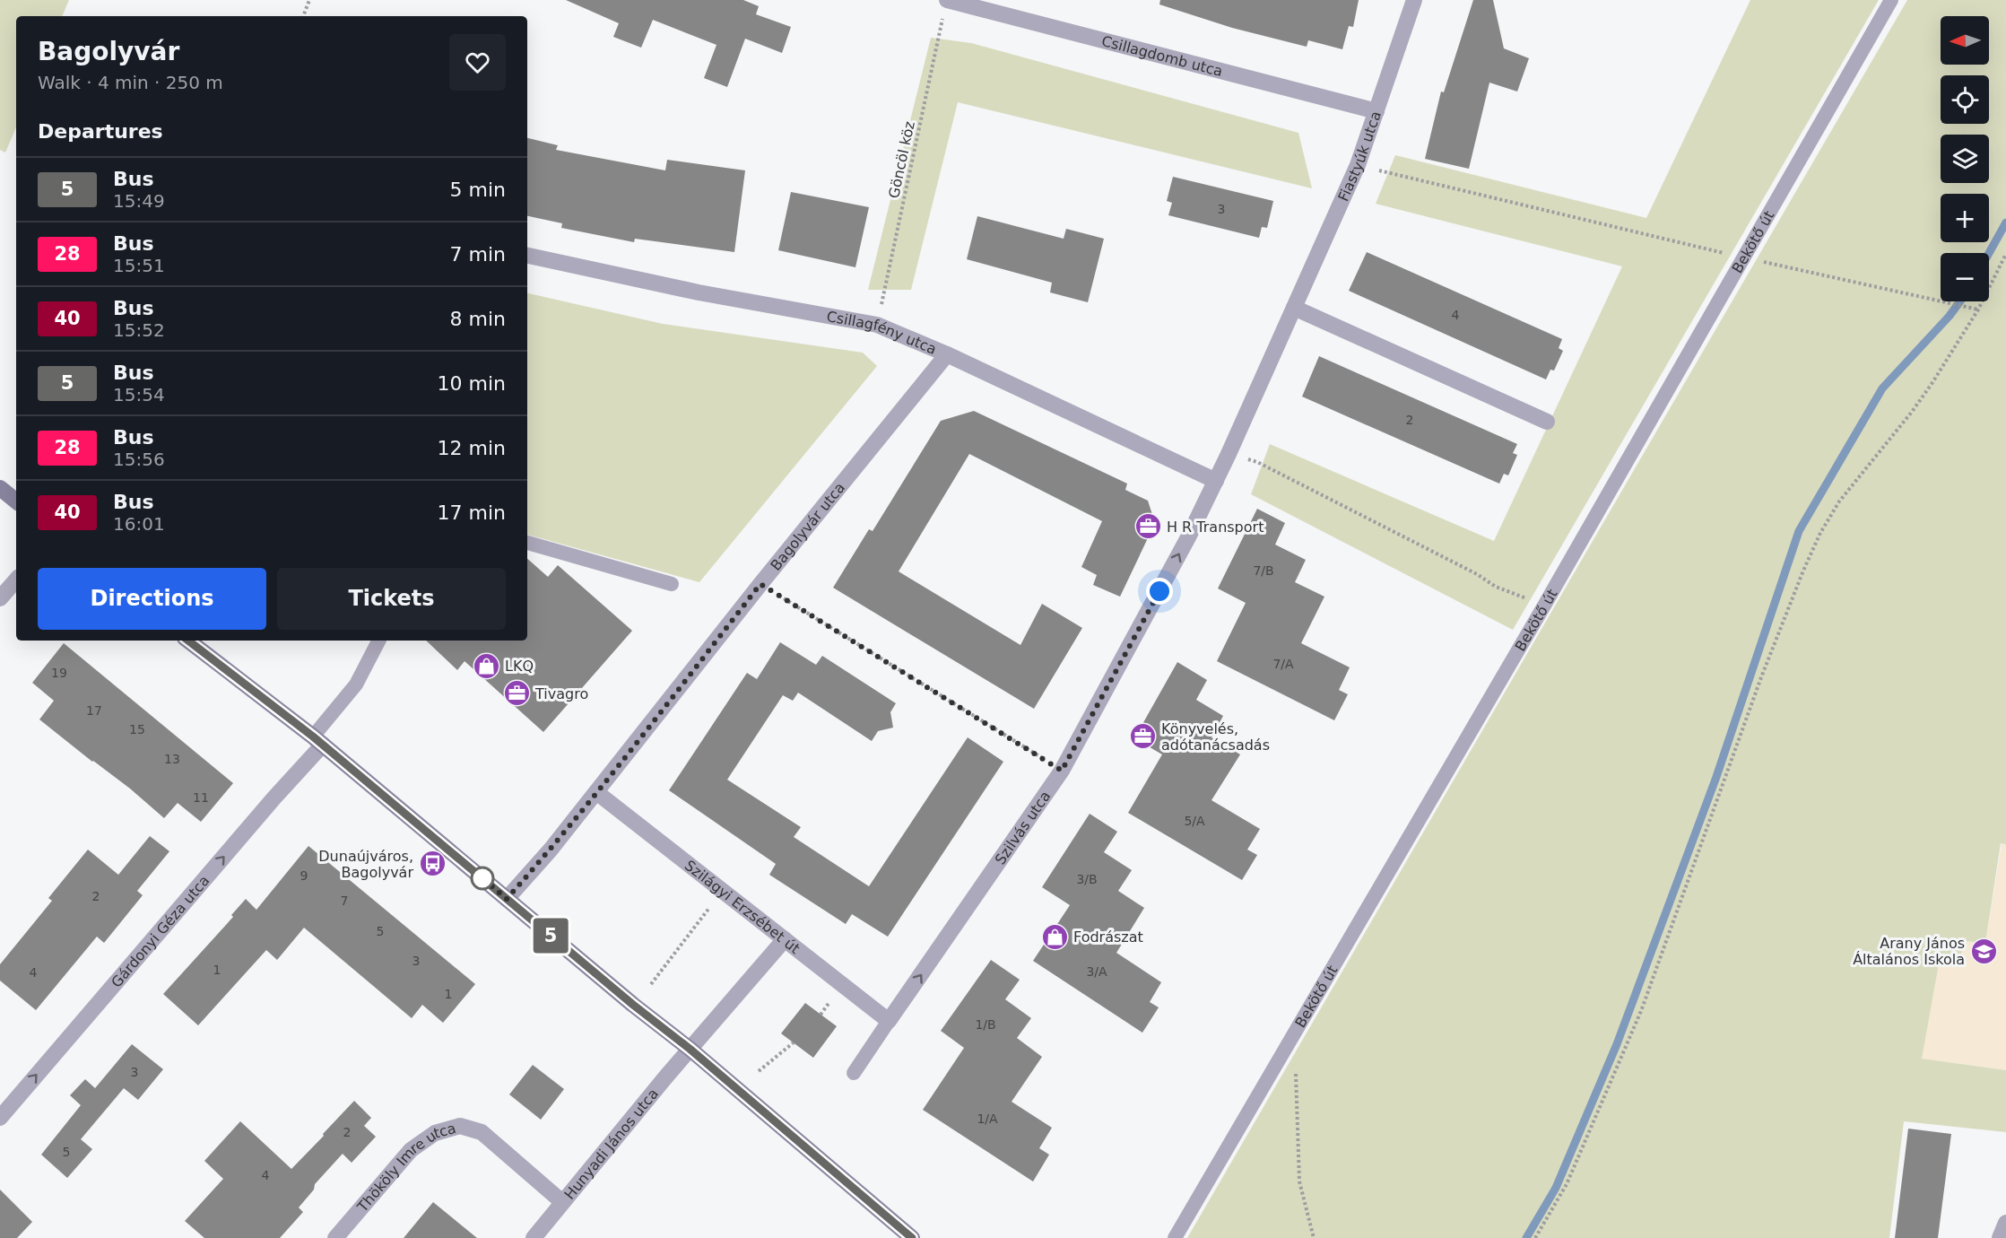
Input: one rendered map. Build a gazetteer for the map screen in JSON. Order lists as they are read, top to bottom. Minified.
{"streets":{"street":["Csillagdomb utca","Fiastyúk utca","Csillagfény utca","Bagolyvár utca","Szilvás utca","Szilágyi Erzsébet út","Gárdonyi Géza utca","Hunyadi János utca","Thököly Imre utca"],"lane":["Bekötő út"],"path":["Göncöl köz"]},"crossings":[["Csillagdomb utca","Fiastyúk utca"],["Csillagdomb utca","Göncöl köz"],["Fiastyúk utca","Csillagfény utca"],["Fiastyúk utca","Szilvás utca"],["Göncöl köz","Csillagfény utca"],["Csillagfény utca","Bagolyvár utca"],["Csillagfény utca","Szilvás utca"],["Bagolyvár utca","Szilágyi Erzsébet út"],["Szilvás utca","Szilágyi Erzsébet út"],["Szilágyi Erzsébet út","Hunyadi János utca"],["Hunyadi János utca","Thököly Imre utca"]],"one_way":["Szilvás utca","Gárdonyi Géza utca"],"places":{"office":["H R Transport","Tivagro","Könyvelés, adótanácsadás"],"shop":["LKQ","Fodrászat"],"bus stop":["Dunaújváros, Bagolyvár"],"school or university":["Arany János Általános Iskola"]},"lines":["bus line 5"],"house_numbers":["3","4","2","7/B","7/A","19","17","15","13","11","5/A","9","3/B","2","7","5","3","1","3/A","4","1","1/B","3","1/A","2","5","4"],"north":"left","page":{"on_map":"5","map_buttons":["+","−"],"heading":[["Bagolyvár","Walk · 4 min · 250 m"],"Departures"],"list":[{"mark":"5","name":"Bus","note":"15:49","value":"5 min"},{"mark":"28","name":"Bus","note":"15:51","value":"7 min"},{"mark":"40","name":"Bus","note":"15:52","value":"8 min"},{"mark":"5","name":"Bus","note":"15:54","value":"10 min"},{"mark":"28","name":"Bus","note":"15:56","value":"12 min"},{"mark":"40","name":"Bus","note":"16:01","value":"17 min"}],"buttons":["Directions","Tickets"]}}
